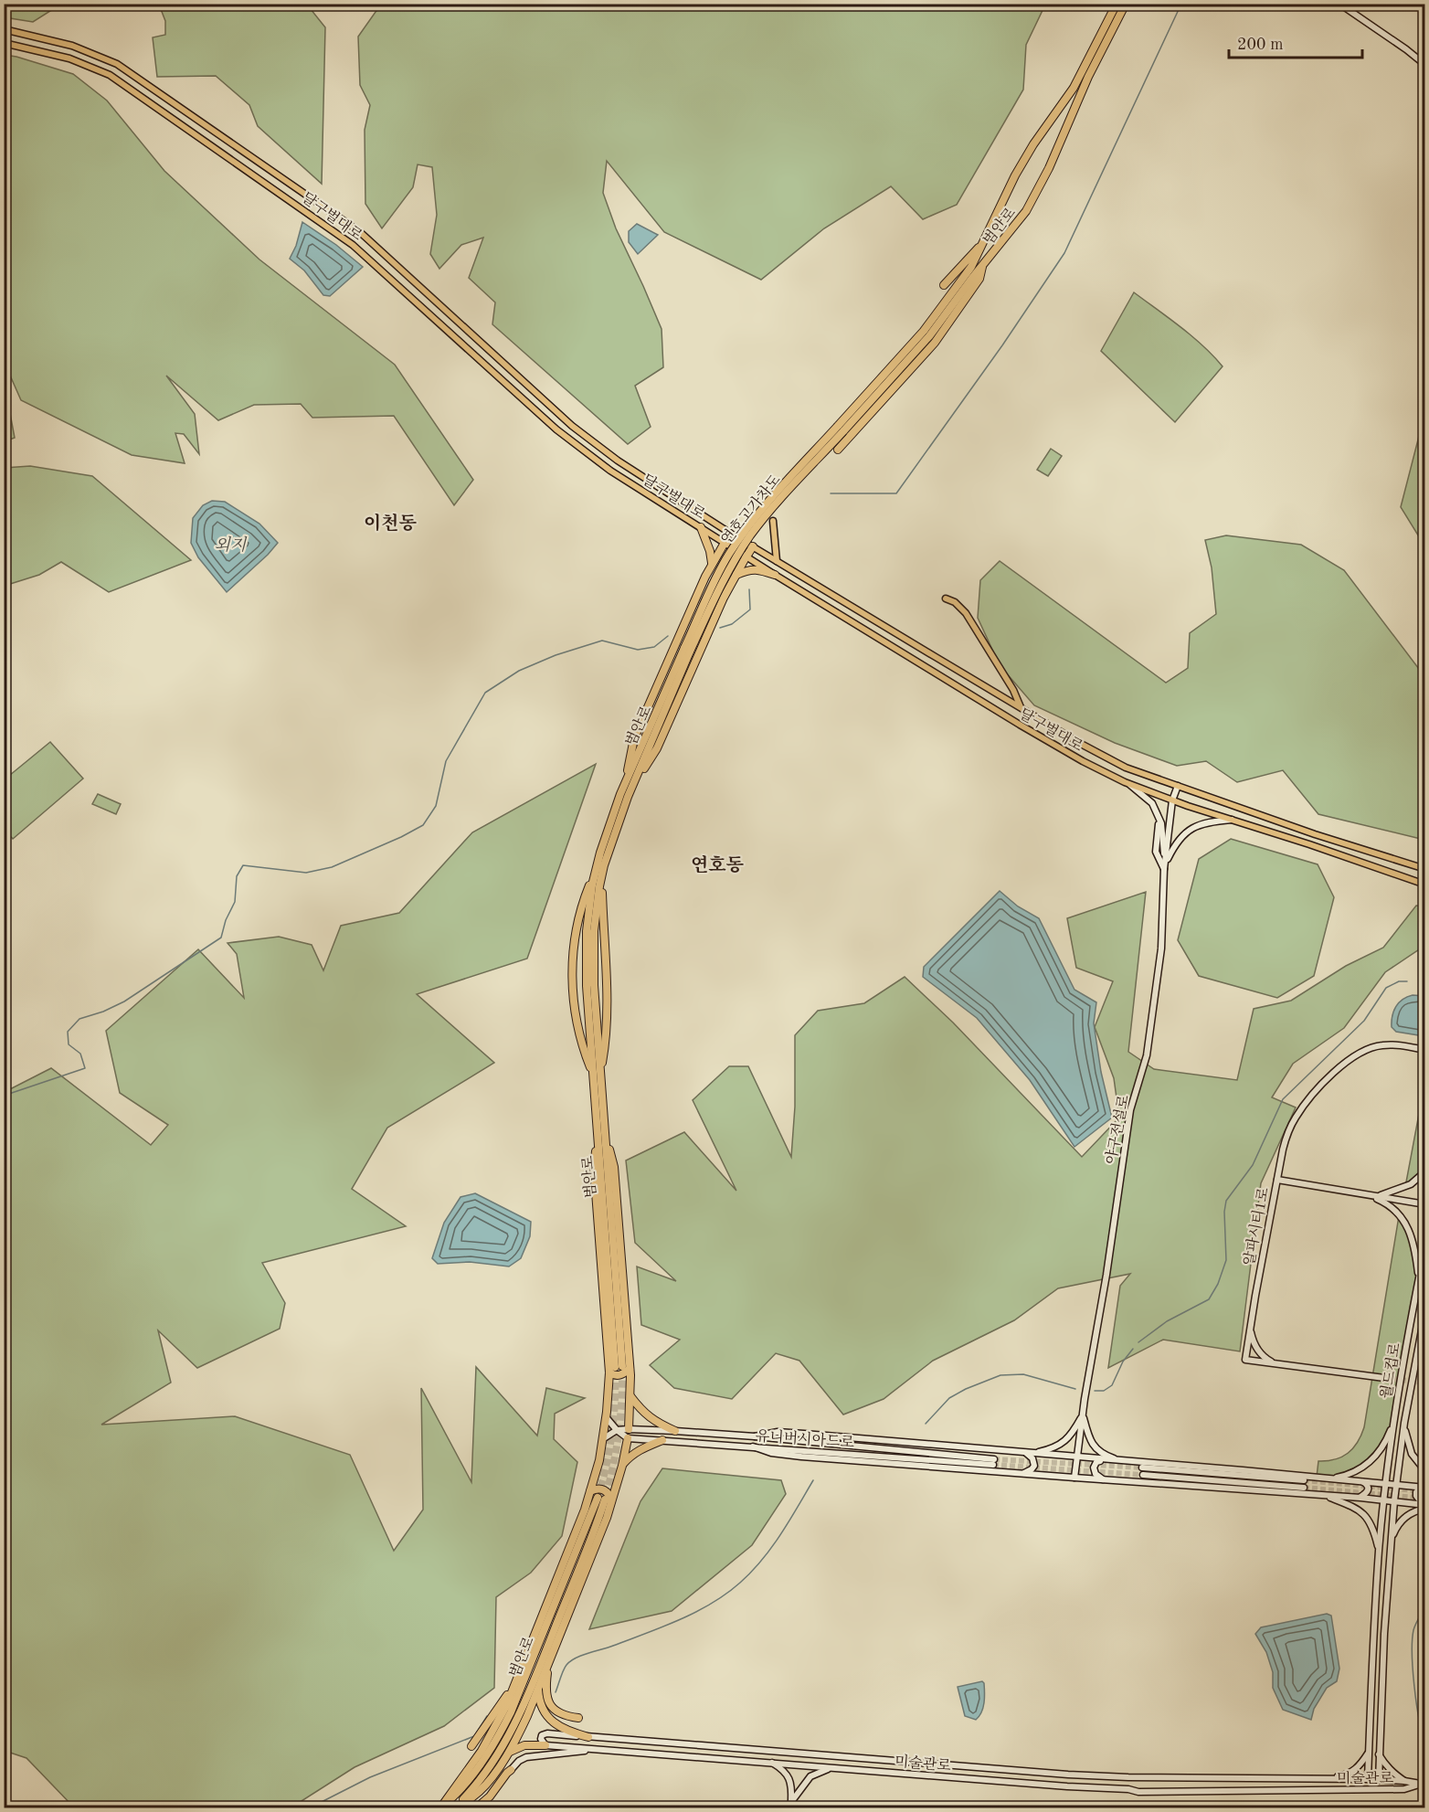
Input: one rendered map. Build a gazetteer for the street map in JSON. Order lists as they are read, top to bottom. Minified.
{"streets":{"highway":["범안로","연호고가차도"],"main road":["달구벌대로","야구전설로","알파시티1로","월드컵로","유니버시아드로","미술관로"]},"crossings":[["달구벌대로","야구전설로"],["범안로","연호고가차도"],["월드컵로","미술관로"]],"districts":["이천동","연호동"],"water":["외지"],"scale_bar":"200 m"}
